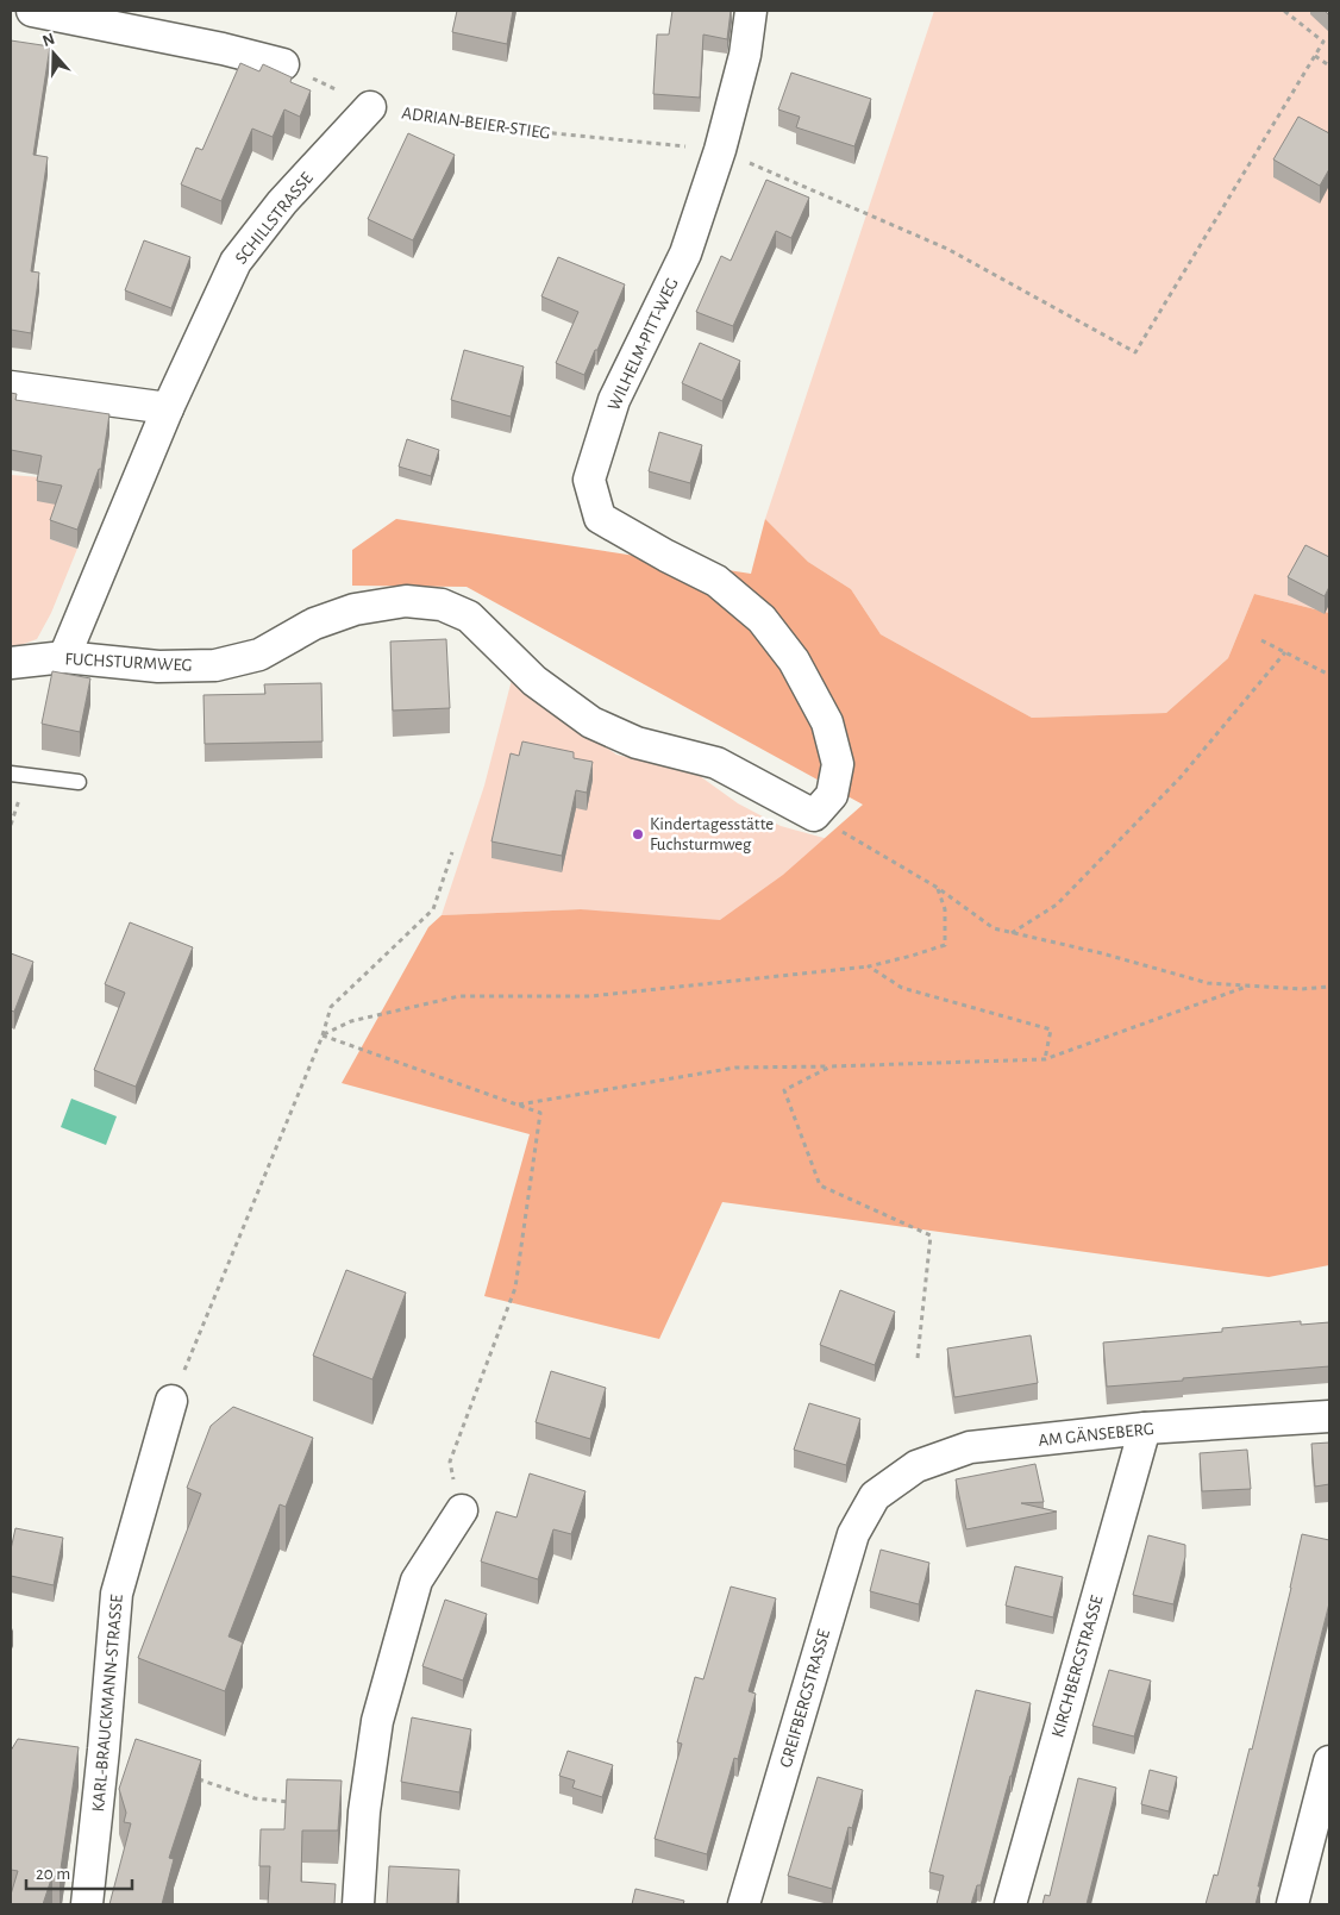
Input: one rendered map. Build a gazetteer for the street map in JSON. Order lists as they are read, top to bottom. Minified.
{"streets":{"street":["SCHILLSTRASSE","WILHELM-PITT-WEG","FUCHSTURMWEG","AM GÄNSEBERG","KIRCHBERGSTRASSE","GREIFBERGSTRASSE","KARL-BRAUCKMANN-STRASSE"],"path":["ADRIAN-BEIER-STIEG"]},"crossings":[["ADRIAN-BEIER-STIEG","SCHILLSTRASSE"],["ADRIAN-BEIER-STIEG","WILHELM-PITT-WEG"],["SCHILLSTRASSE","FUCHSTURMWEG"],["WILHELM-PITT-WEG","FUCHSTURMWEG"],["AM GÄNSEBERG","KIRCHBERGSTRASSE"],["AM GÄNSEBERG","GREIFBERGSTRASSE"]],"places":["Kindertagesstätte Fuchsturmweg"],"scale_bar":"20 m","north":"top"}
